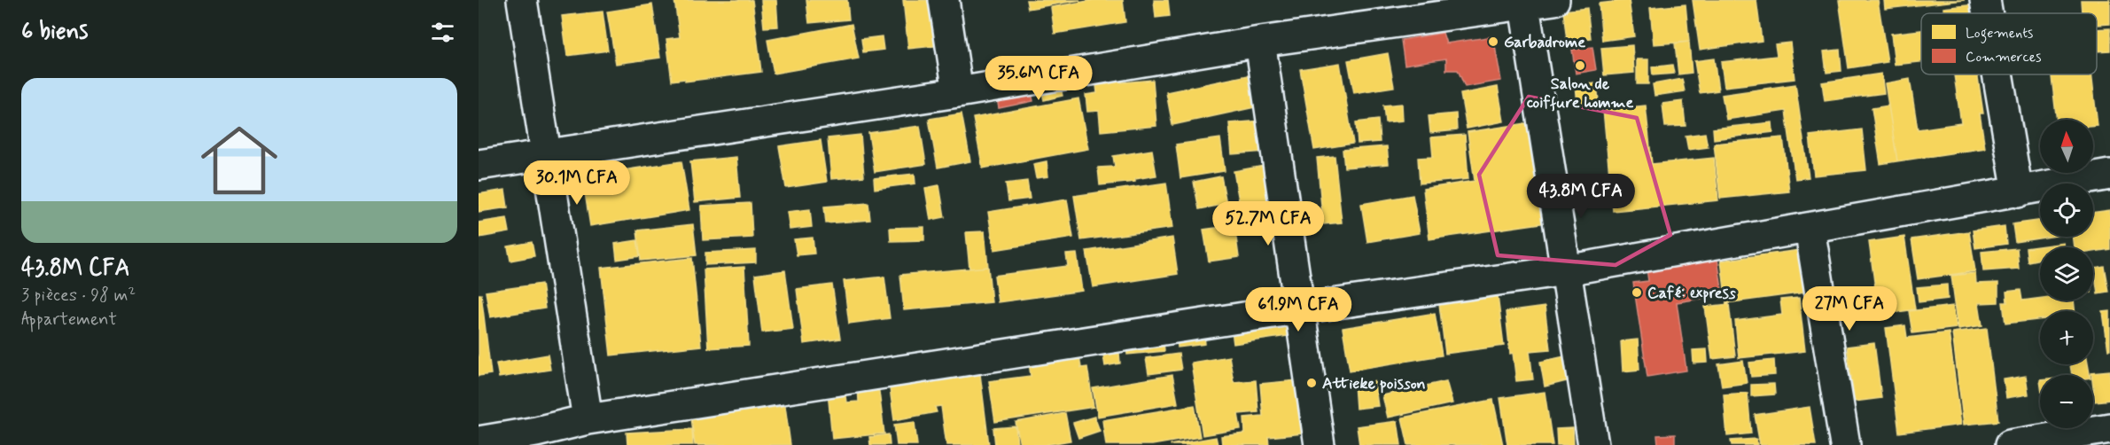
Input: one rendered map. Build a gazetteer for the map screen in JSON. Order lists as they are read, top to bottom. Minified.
{"places":["Garbadrome","Salon de coiffure homme","Café: express","Attieke poisson"],"legend":["Logements","Commerces"],"north":"top","page":{"heading":"6 biens","price":["35.6M CFA","30.1M CFA","43.8M CFA","52.7M CFA","27M CFA","61.9M CFA"],"list":[{"name":"43.8M CFA","note":"3 pièces · 98 m² · Appartement"}],"map_buttons":["+","−"]}}
